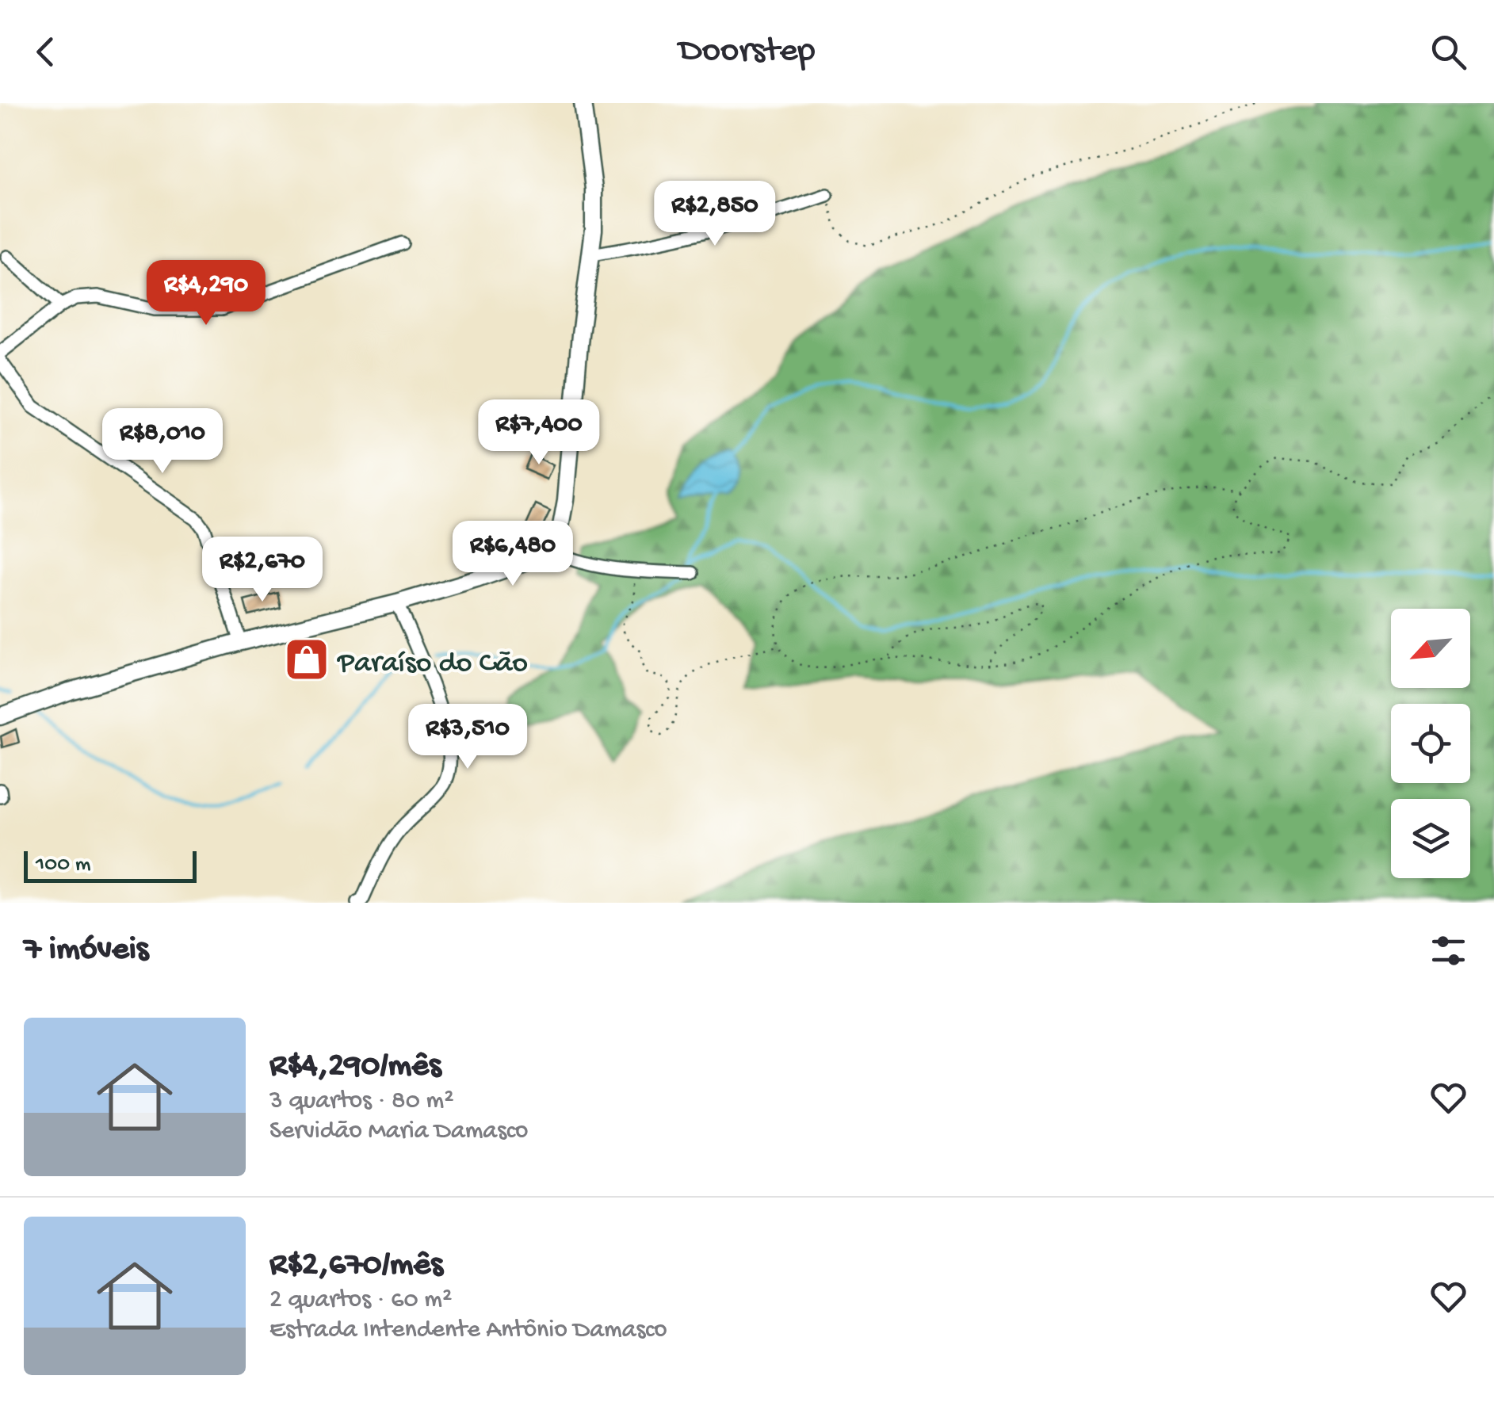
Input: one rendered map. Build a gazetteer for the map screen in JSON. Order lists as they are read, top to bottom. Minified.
{"places":{"shop":["Paraíso do Cão"]},"scale_bar":"100 m","north":"bottom left","page":{"header":"Doorstep","price":["R$2,850","R$4,290","R$7,400","R$8,010","R$6,480","R$2,670","R$3,510"],"scale":"100 m","heading":"7 imóveis","list":[{"name":"R$4,290/mês","note":"3 quartos · 80 m² · Servidão Maria Damasco"},{"name":"R$2,670/mês","note":"2 quartos · 60 m² · Estrada Intendente Antônio Damasco"}]}}
